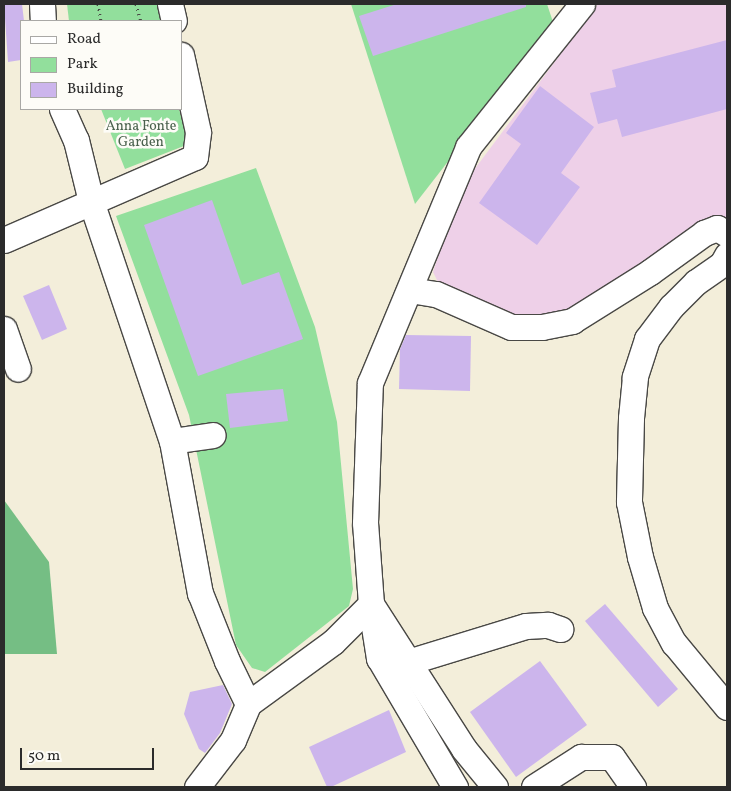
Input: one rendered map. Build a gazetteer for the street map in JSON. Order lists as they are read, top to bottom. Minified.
{"parks":["Anna Fonte Garden"],"legend":["Road","Park","Building"],"scale_bar":"50 m"}
